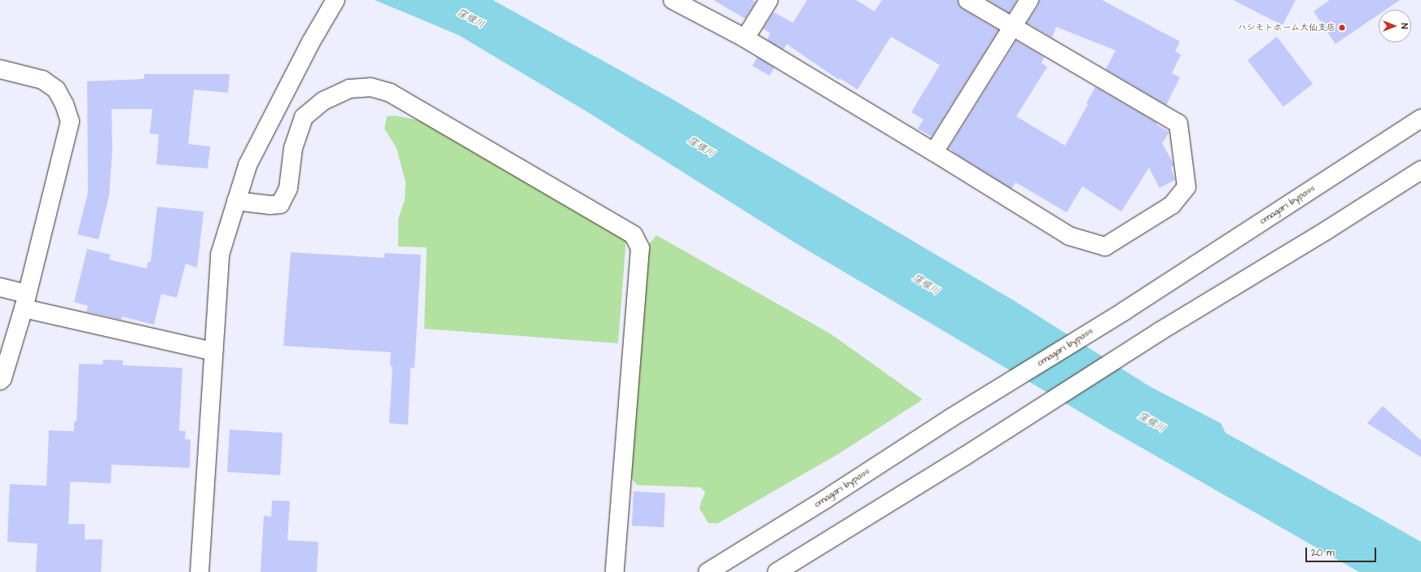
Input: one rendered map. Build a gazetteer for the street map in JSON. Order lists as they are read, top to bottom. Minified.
{"streets":{"main road":["omagari bypass"]},"water":["窪堰川"],"places":["ハシモトホーム大仙支店"],"scale_bar":"20 m","north":"right"}
